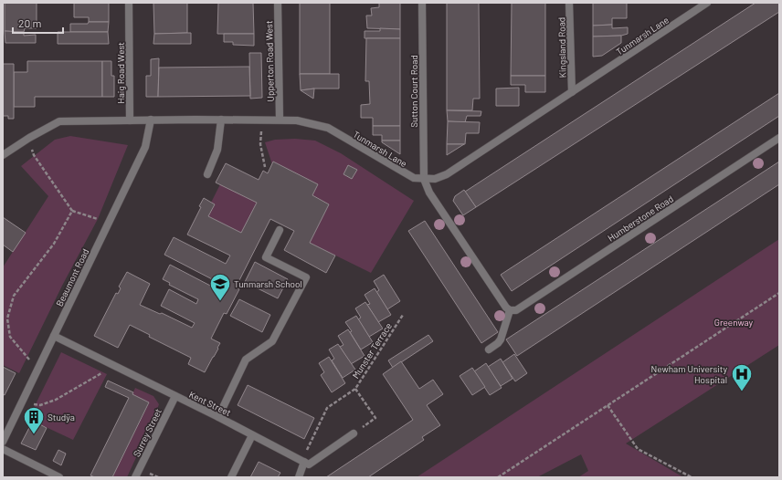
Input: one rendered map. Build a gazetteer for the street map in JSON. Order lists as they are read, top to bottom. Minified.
{"streets":{"street":["Tunmarsh Lane","Kingsland Road","Upperton Road West","Haig Road West","Sutton Court Road","Humberstone Road","Beaumont Road","Kent Street","Surrey Street"],"path":["Munster Terrace"]},"crossings":[["Tunmarsh Lane","Kingsland Road"],["Tunmarsh Lane","Upperton Road West"],["Tunmarsh Lane","Haig Road West"],["Tunmarsh Lane","Sutton Court Road"],["Tunmarsh Lane","Beaumont Road"],["Beaumont Road","Kent Street"],["Munster Terrace","Kent Street"],["Kent Street","Surrey Street"]],"parks":["Greenway"],"places":{"school or university":["Tunmarsh School"],"hospital":["Newham University Hospital"],"building":["Studÿa"]},"scale_bar":"20 m"}
